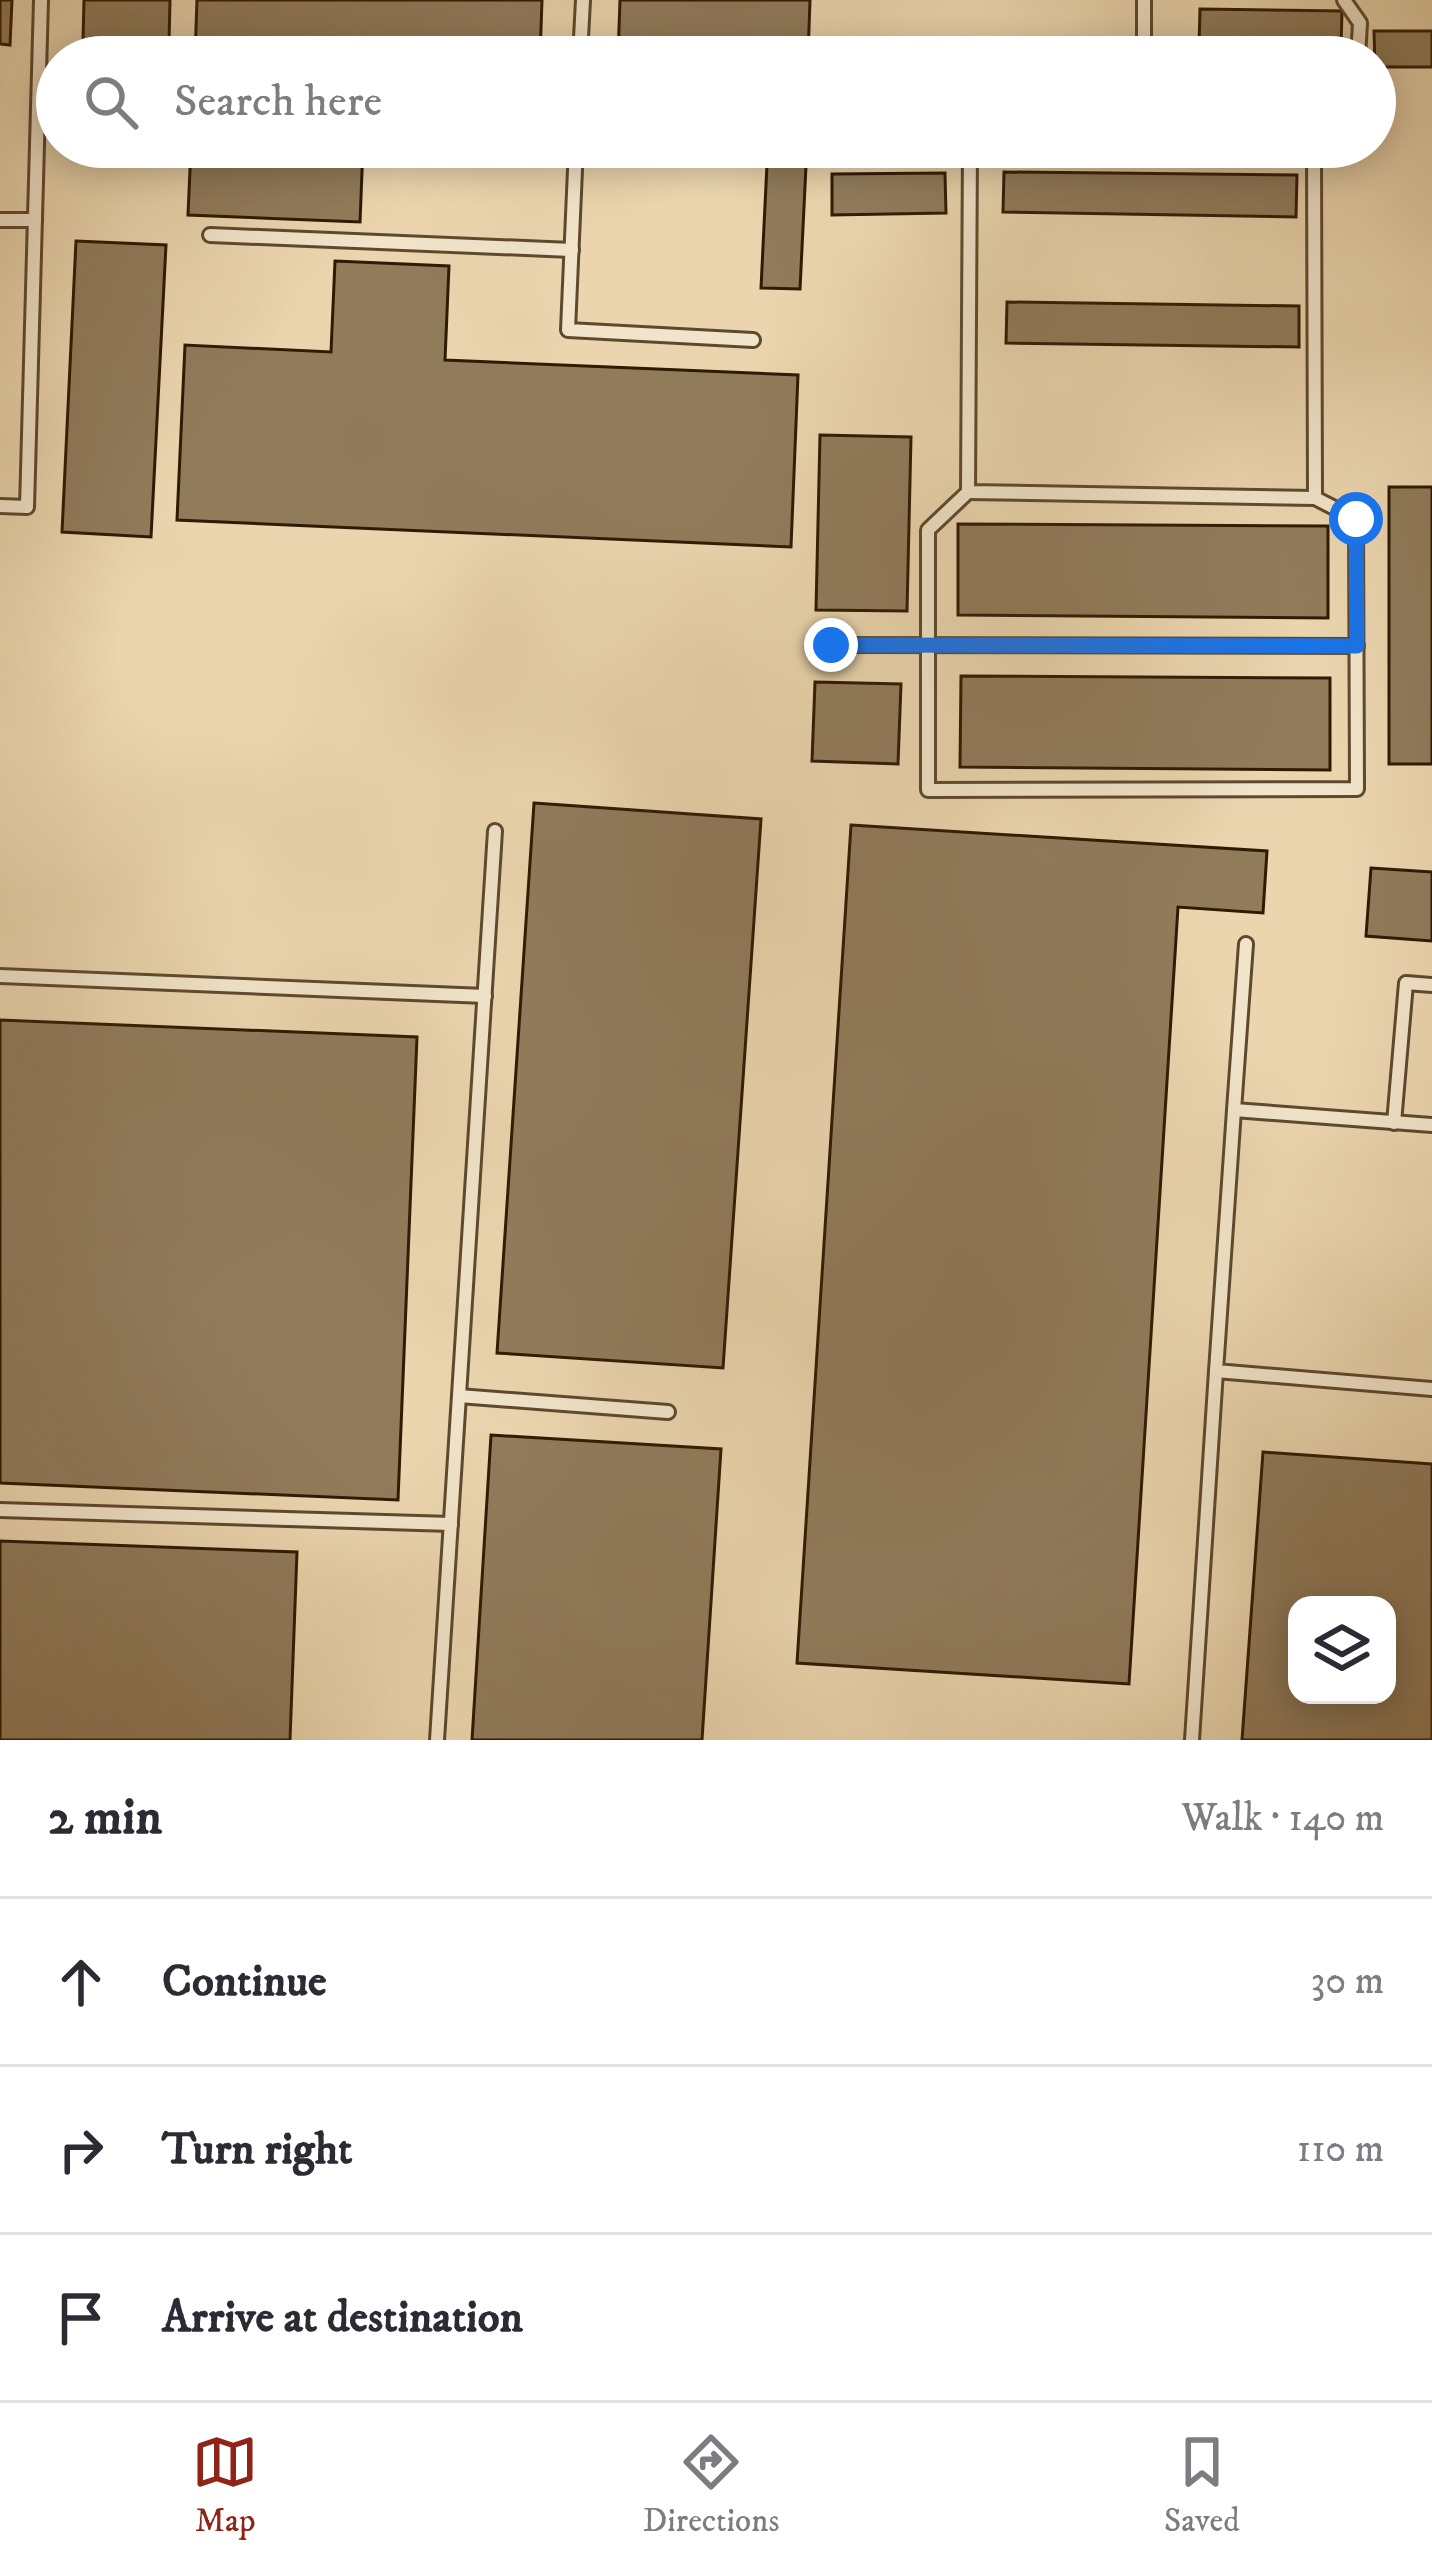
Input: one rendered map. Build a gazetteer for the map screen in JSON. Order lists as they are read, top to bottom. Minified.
{"page":{"search":"Search here","heading":["2 min","Walk · 140 m"],"list":[["Continue","30 m"],["Turn right","110 m"],"Arrive at destination"],"nav":["Map","Directions","Saved"]}}
